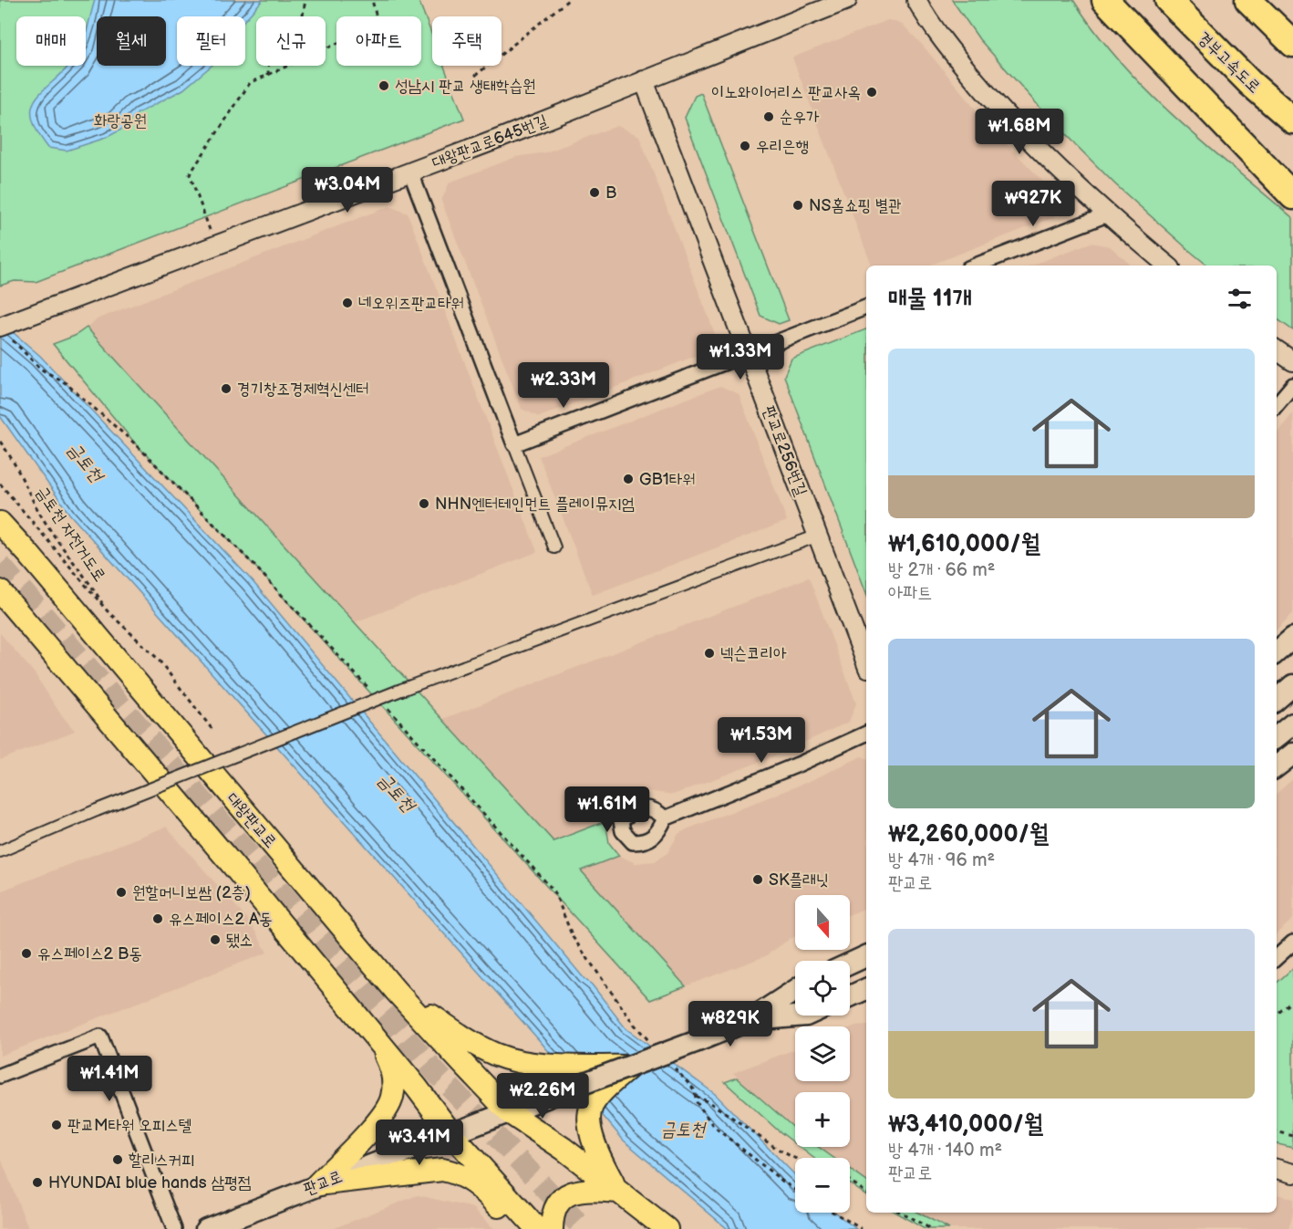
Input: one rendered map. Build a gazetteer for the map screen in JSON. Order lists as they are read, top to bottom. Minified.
{"streets":{"highway":["경부고속도로"],"main road":["대왕판교로","판교로"],"street":["대왕판교로645번길","판교로256번길"],"path":["금토천 자전거도로"]},"crossings":[["대왕판교로645번길","판교로256번길"],["대왕판교로","판교로"]],"water":["금토천"],"parks":["화랑공원"],"places":["성남시 판교 생태학습원","이노와이어리스 판교사옥","순우가","우리은행","B","NS홈쇼핑 별관","네오위즈판교타워","경기창조경제혁신센터","GB1타워","NHN엔터테인먼트 플레이뮤지엄","넥슨코리아","SK플래닛","원할머니보쌈 (2층)","유스페이스2 A동","됐소","유스페이스2 B동","판교M타워 오피스텔","할리스커피","HYUNDAI blue hands 삼평점"],"north":"bottom","page":{"chip":["매매","월세","필터","신규","아파트","주택"],"price":["₩1.68M","₩3.04M","₩927K","₩1.33M","₩2.33M","₩1.53M","₩1.61M","₩829K","₩1.41M","₩2.26M","₩3.41M"],"heading":"매물 11개","list":[{"name":"₩1,610,000/월","note":"방 2개 · 66 m² · 아파트"},{"name":"₩2,260,000/월","note":"방 4개 · 96 m² · 판교로"},{"name":"₩3,410,000/월","note":"방 4개 · 140 m² · 판교로"}],"map_buttons":["+","−"]}}
